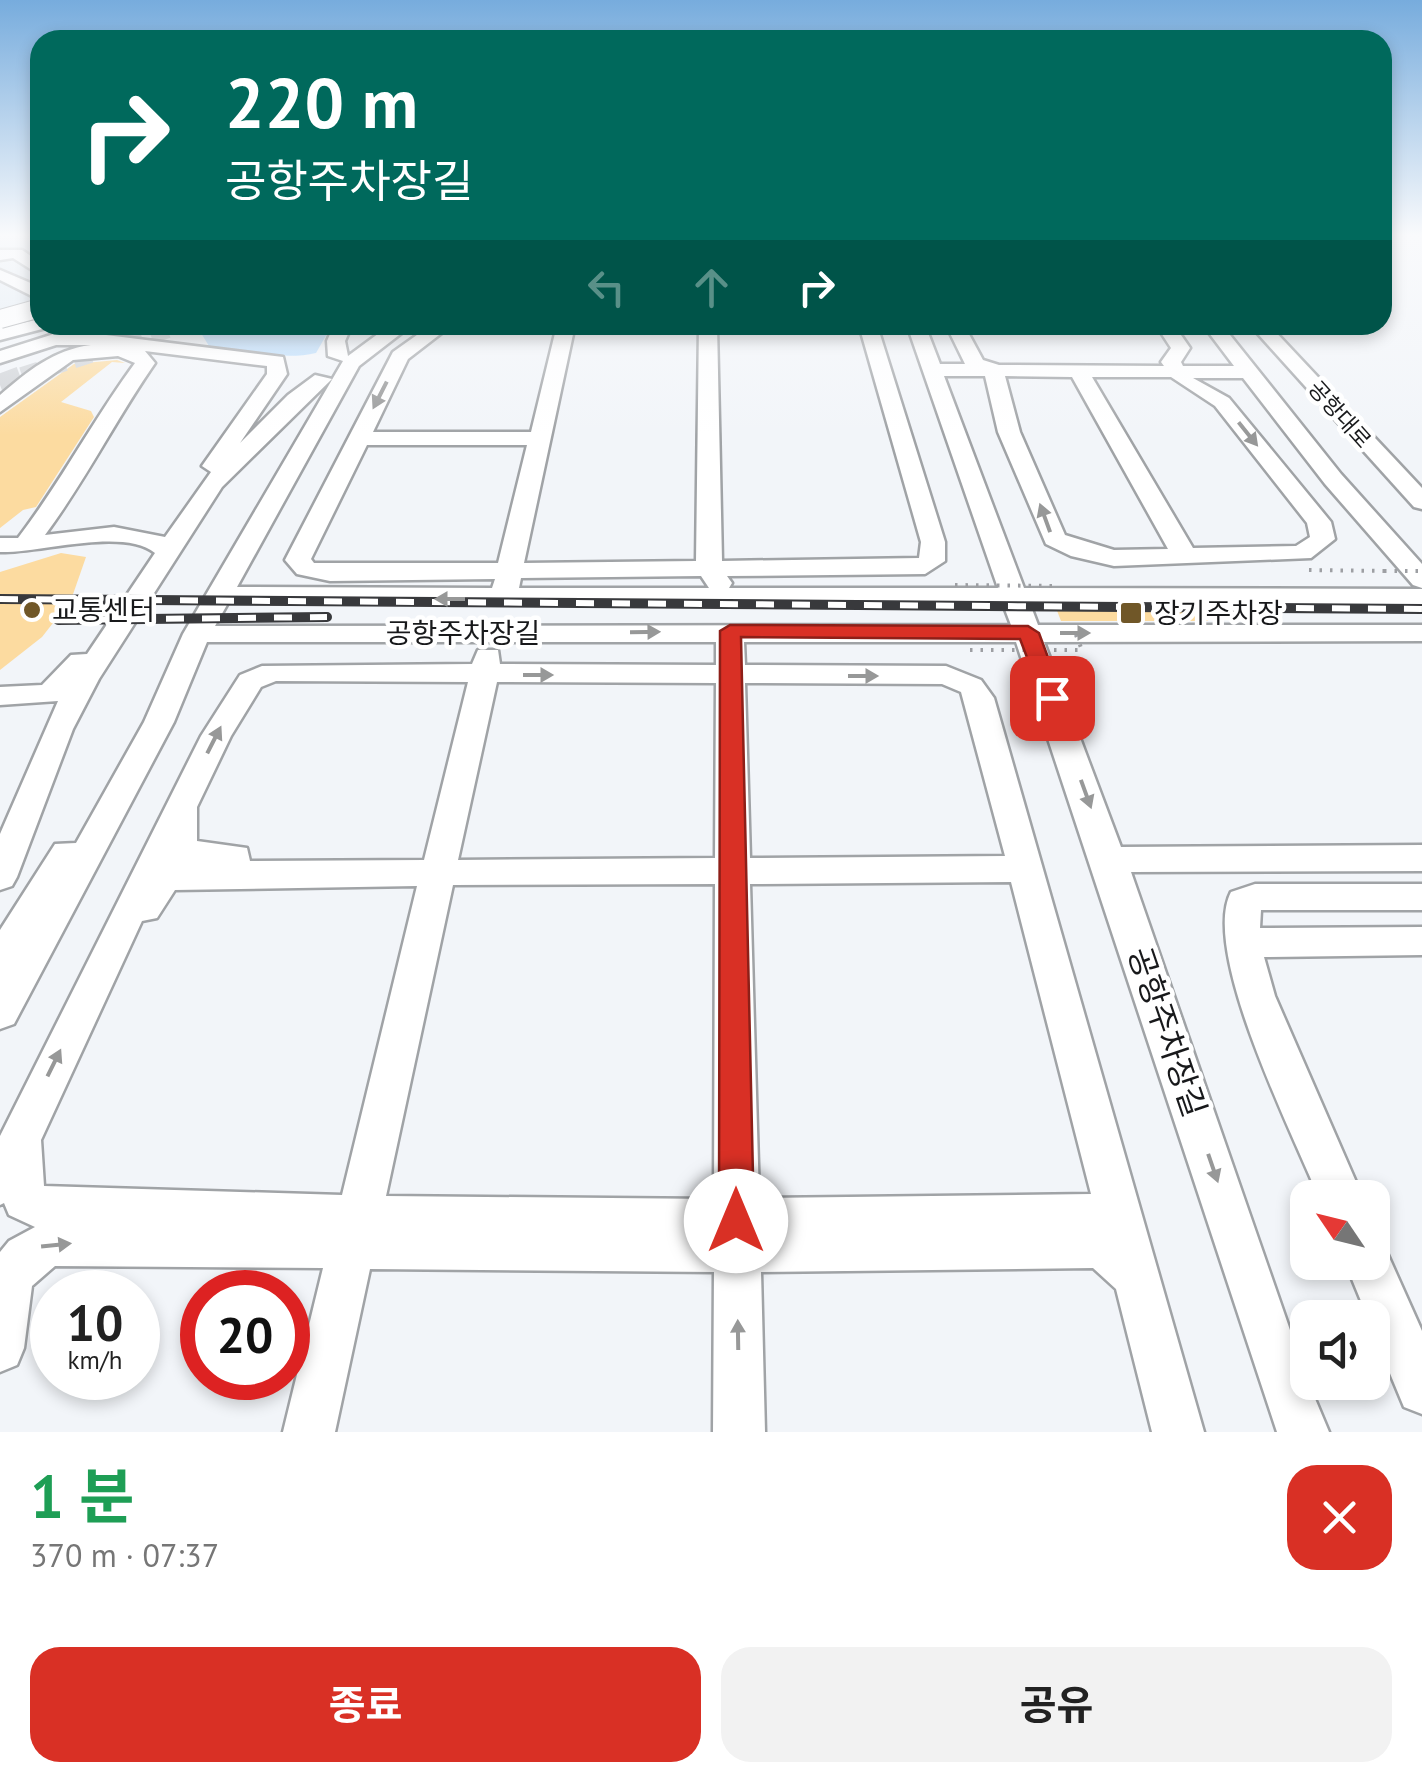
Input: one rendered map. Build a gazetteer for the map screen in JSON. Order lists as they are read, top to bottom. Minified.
{"streets":{"street":["공항대로","공항주차장길"]},"places":{"other":["교통센터"],"transit":["장기주차장"]},"north":"top left","page":{"turn":["220 m","공항주차장길"],"speed":"10 km/h","limit":"20","heading":["1 분","370 m · 07:37"],"buttons":["종료","공유"]}}
